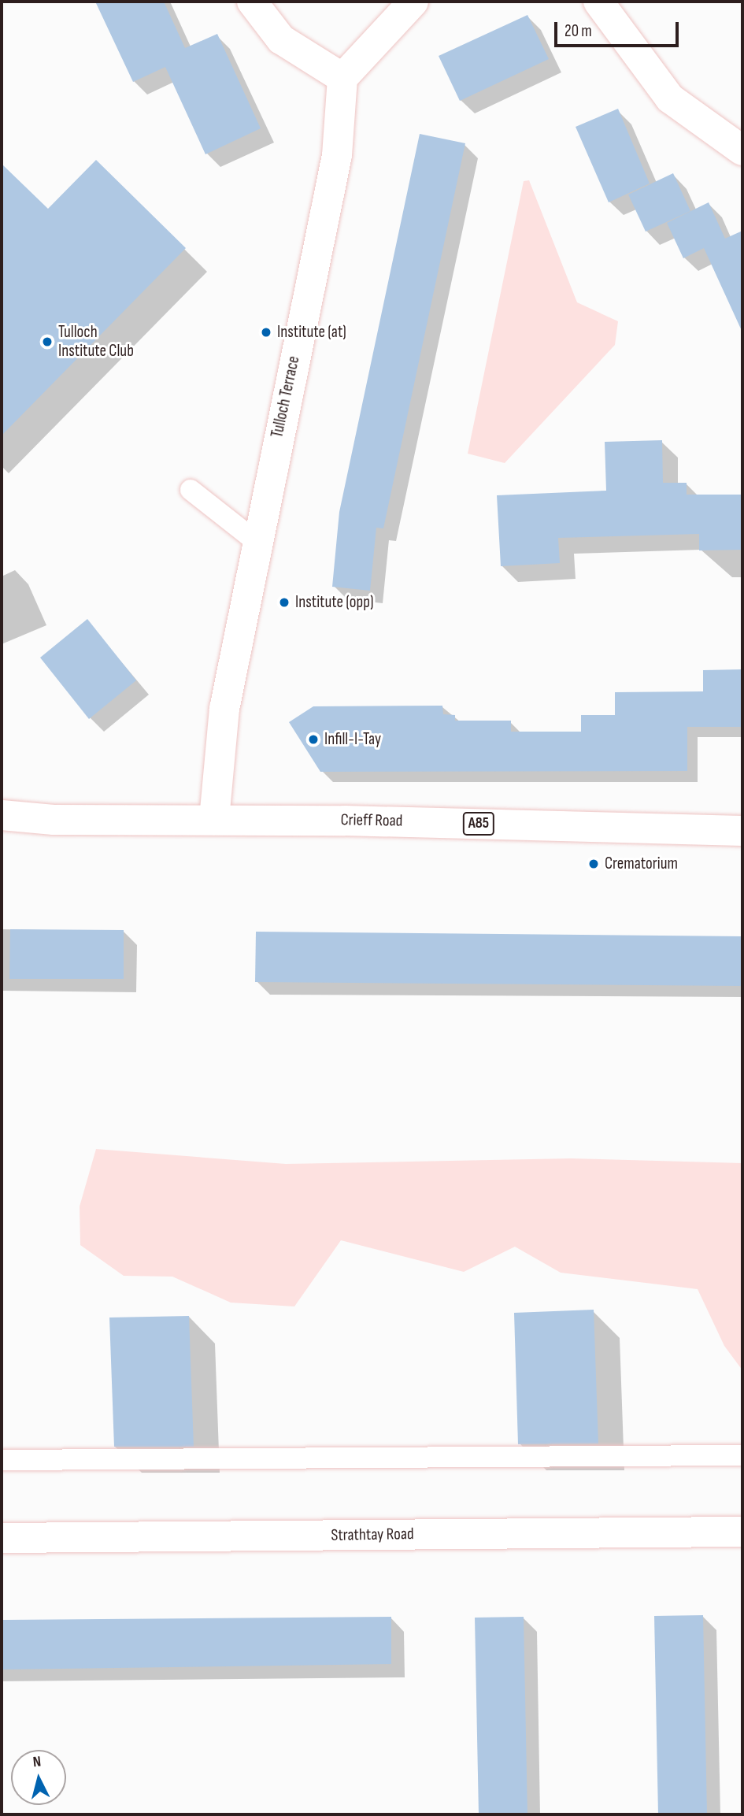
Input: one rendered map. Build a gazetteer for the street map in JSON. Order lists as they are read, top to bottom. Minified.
{"streets":{"street":["Tulloch Terrace","Crieff Road","A85","Strathtay Road"]},"crossings":[["Tulloch Terrace","Crieff Road"]],"places":["Institute (at)","Tulloch Institute Club","Institute (opp)","Infill-I-Tay","Crematorium"],"scale_bar":"20 m","north":"top"}
